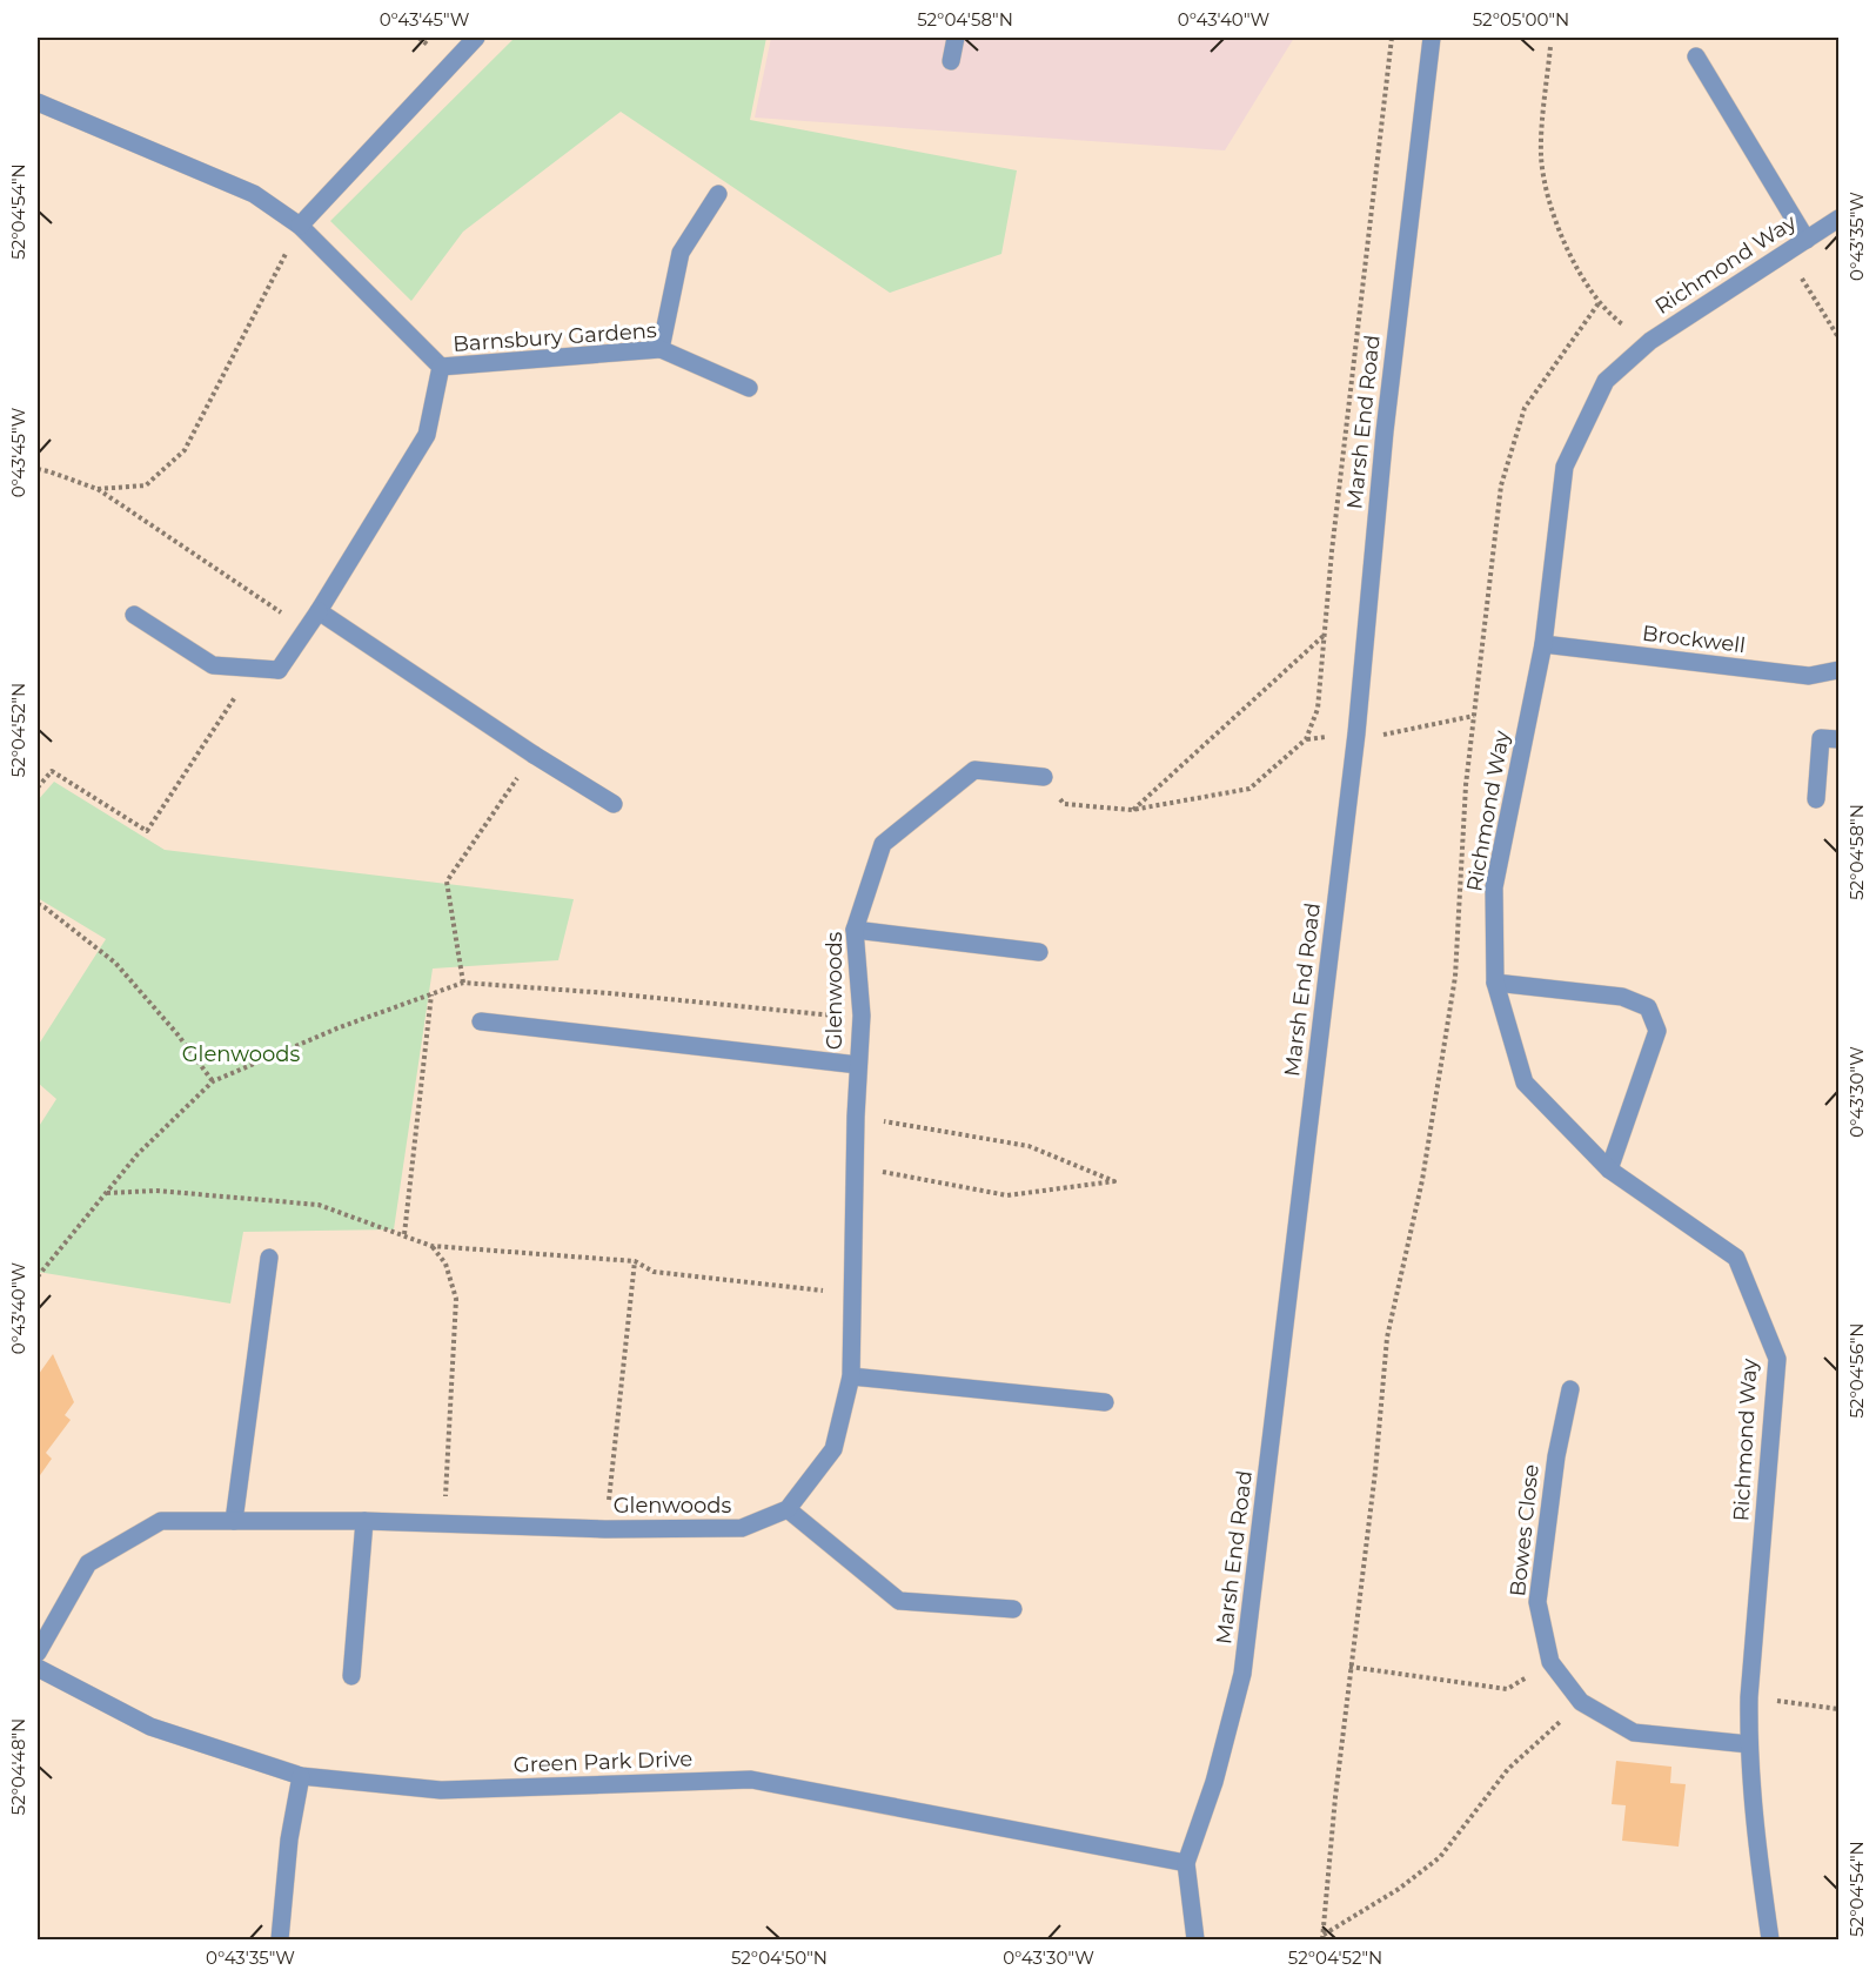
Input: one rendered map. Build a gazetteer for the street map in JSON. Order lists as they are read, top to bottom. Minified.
{"streets":{"street":["Richmond Way","Barnsbury Gardens","Marsh End Road","Brockwell","Glenwoods","Bowes Close","Green Park Drive"]},"crossings":[["Richmond Way","Brockwell"],["Richmond Way","Bowes Close"],["Marsh End Road","Green Park Drive"]],"parks":["Glenwoods"],"coordinates":["0°43'45\"W","52°04'58\"N","0°43'40\"W","52°05'00\"N","52°04'54\"N","0°43'35\"W","52°04'52\"N","0°43'30\"W","52°04'56\"N","52°04'48\"N","52°04'50\"N"]}
